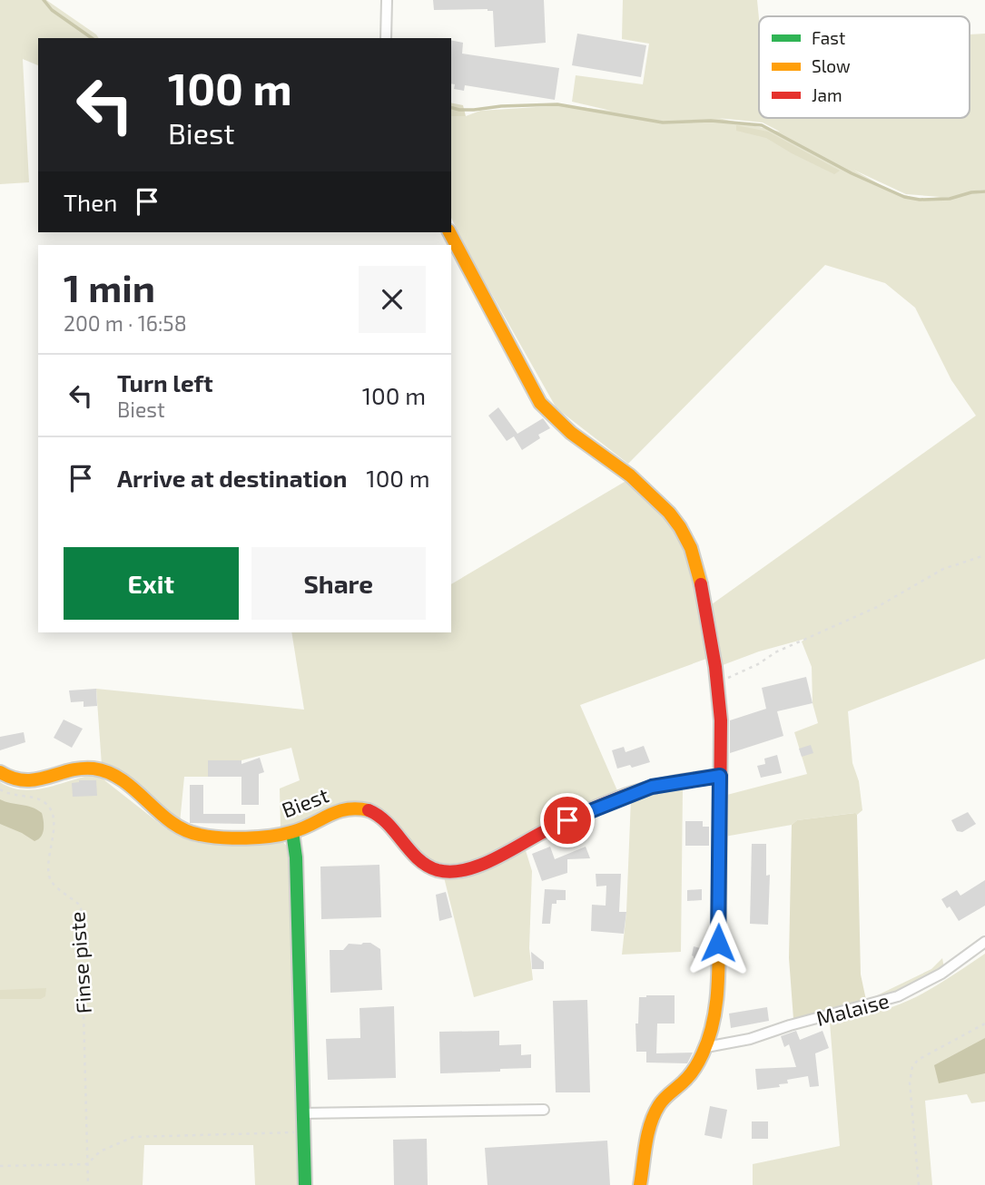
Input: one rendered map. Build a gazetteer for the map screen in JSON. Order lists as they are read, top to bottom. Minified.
{"streets":{"street":["Biest","Malaise"],"path":["Finse piste"]},"legend":["Fast","Slow","Jam"],"page":{"turn":["100 m","Biest"],"then":"Then","heading":["1 min","200 m · 16:58"],"list":[{"name":"Turn left","note":"Biest","value":"100 m"},{"name":"Arrive at destination","value":"100 m"}],"buttons":["Exit","Share"]}}
